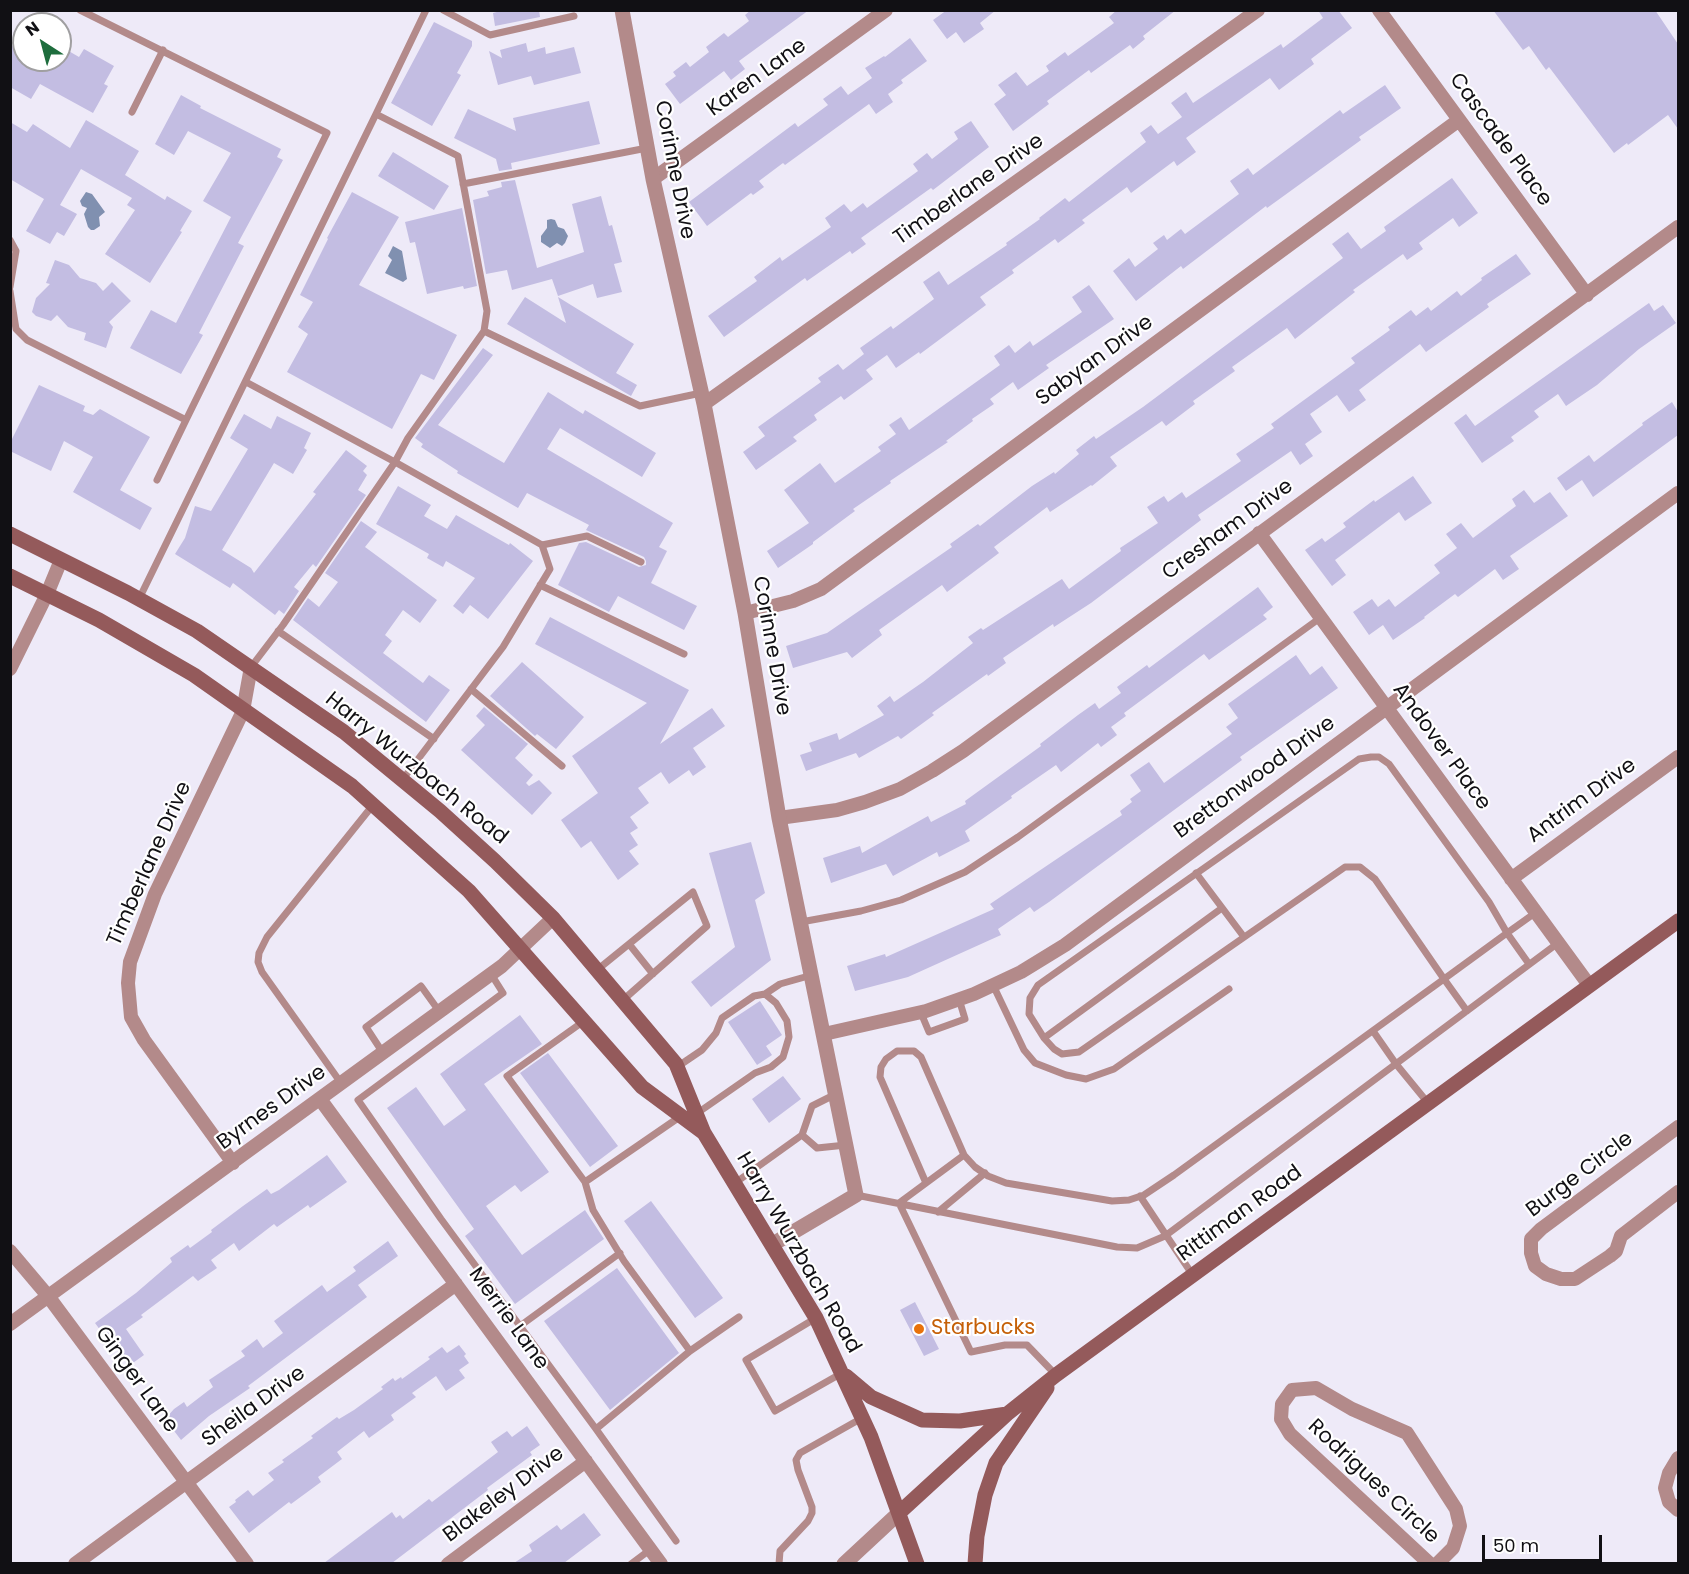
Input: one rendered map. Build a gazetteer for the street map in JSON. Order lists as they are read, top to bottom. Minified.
{"streets":{"main road":["Harry Wurzbach Road","Rittiman Road"],"street":["Karen Lane","Cascade Place","Corinne Drive","Timberlane Drive","Sabyan Drive","Cresham Drive","Andover Place","Brettonwood Drive","Antrim Drive","Byrnes Drive","Burge Circle","Merrie Lane","Ginger Lane","Sheila Drive","Rodrigues Circle","Blakeley Drive"]},"crossings":[["Karen Lane","Corinne Drive"],["Cascade Place","Sabyan Drive"],["Cascade Place","Cresham Drive"],["Corinne Drive","Timberlane Drive"],["Corinne Drive","Sabyan Drive"],["Corinne Drive","Cresham Drive"],["Corinne Drive","Brettonwood Drive"],["Timberlane Drive","Harry Wurzbach Road"],["Timberlane Drive","Byrnes Drive"],["Cresham Drive","Andover Place"],["Andover Place","Brettonwood Drive"],["Andover Place","Antrim Drive"],["Andover Place","Rittiman Road"],["Harry Wurzbach Road","Byrnes Drive"],["Harry Wurzbach Road","Rittiman Road"],["Byrnes Drive","Merrie Lane"],["Byrnes Drive","Ginger Lane"],["Merrie Lane","Sheila Drive"],["Merrie Lane","Blakeley Drive"],["Ginger Lane","Sheila Drive"]],"places":["Starbucks"],"scale_bar":"50 m","north":"top left"}
